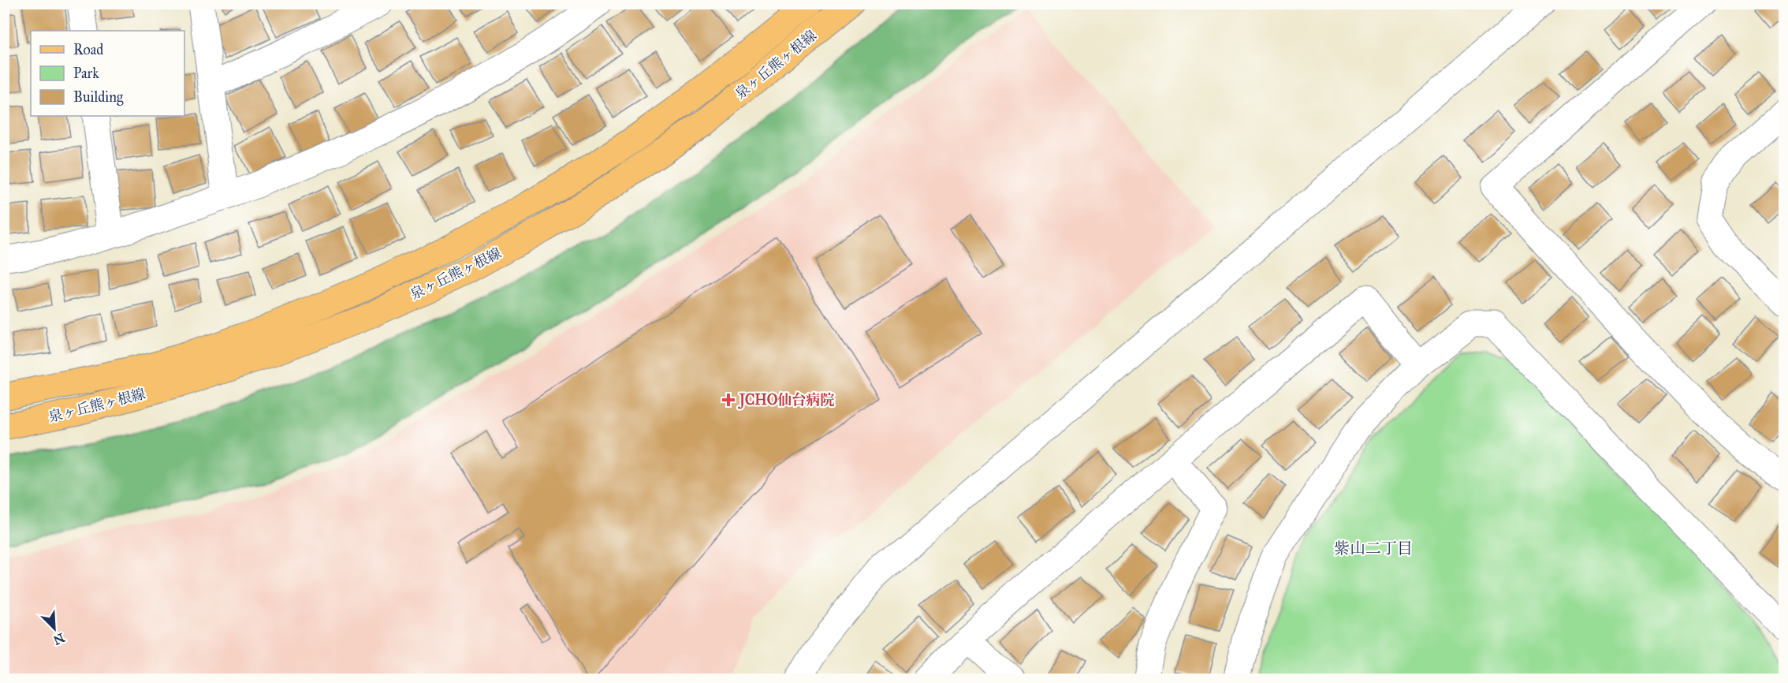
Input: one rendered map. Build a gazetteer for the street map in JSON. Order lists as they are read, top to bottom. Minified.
{"streets":{"main road":["泉ヶ丘熊ヶ根線"]},"districts":["紫山二丁目"],"places":{"health":["JCHO仙台病院"]},"legend":["Road","Park","Building"],"north":"bottom right"}
